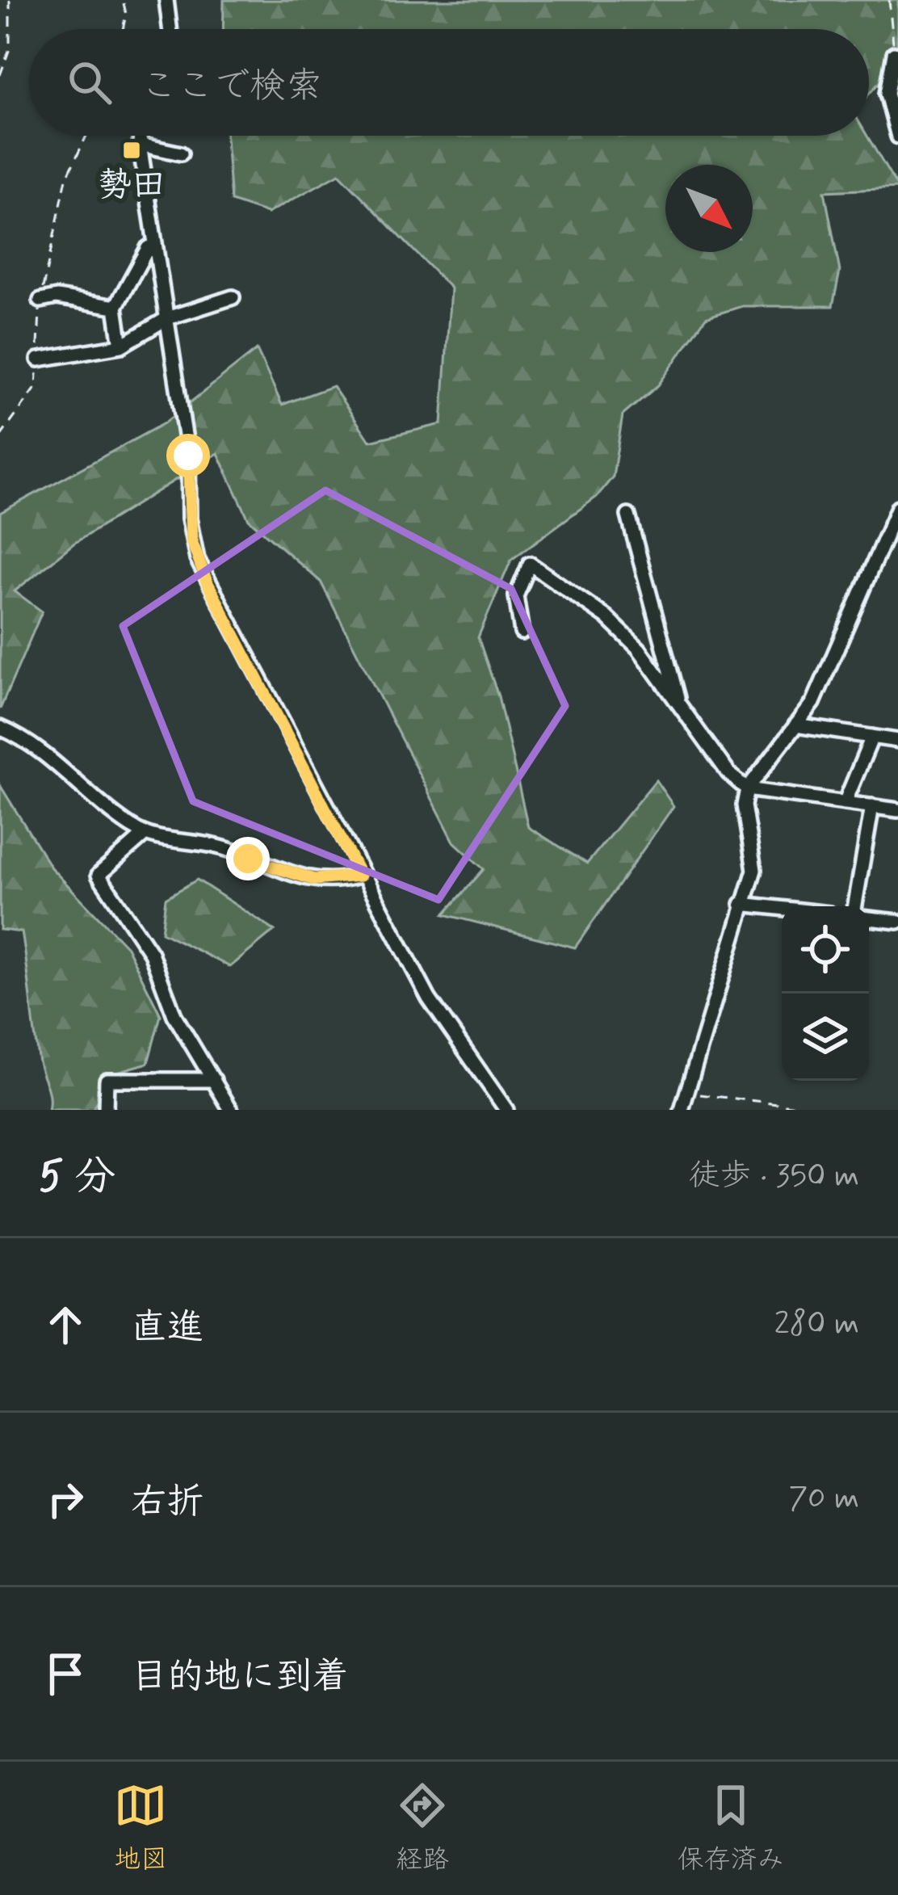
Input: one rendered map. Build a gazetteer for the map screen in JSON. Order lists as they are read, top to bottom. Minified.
{"places":{"transit":["勢田"]},"north":"bottom right","page":{"search":"ここで検索","heading":["5 分","徒歩 · 350 m"],"list":[["直進","280 m"],["右折","70 m"],"目的地に到着"],"nav":["地図","経路","保存済み"]}}
